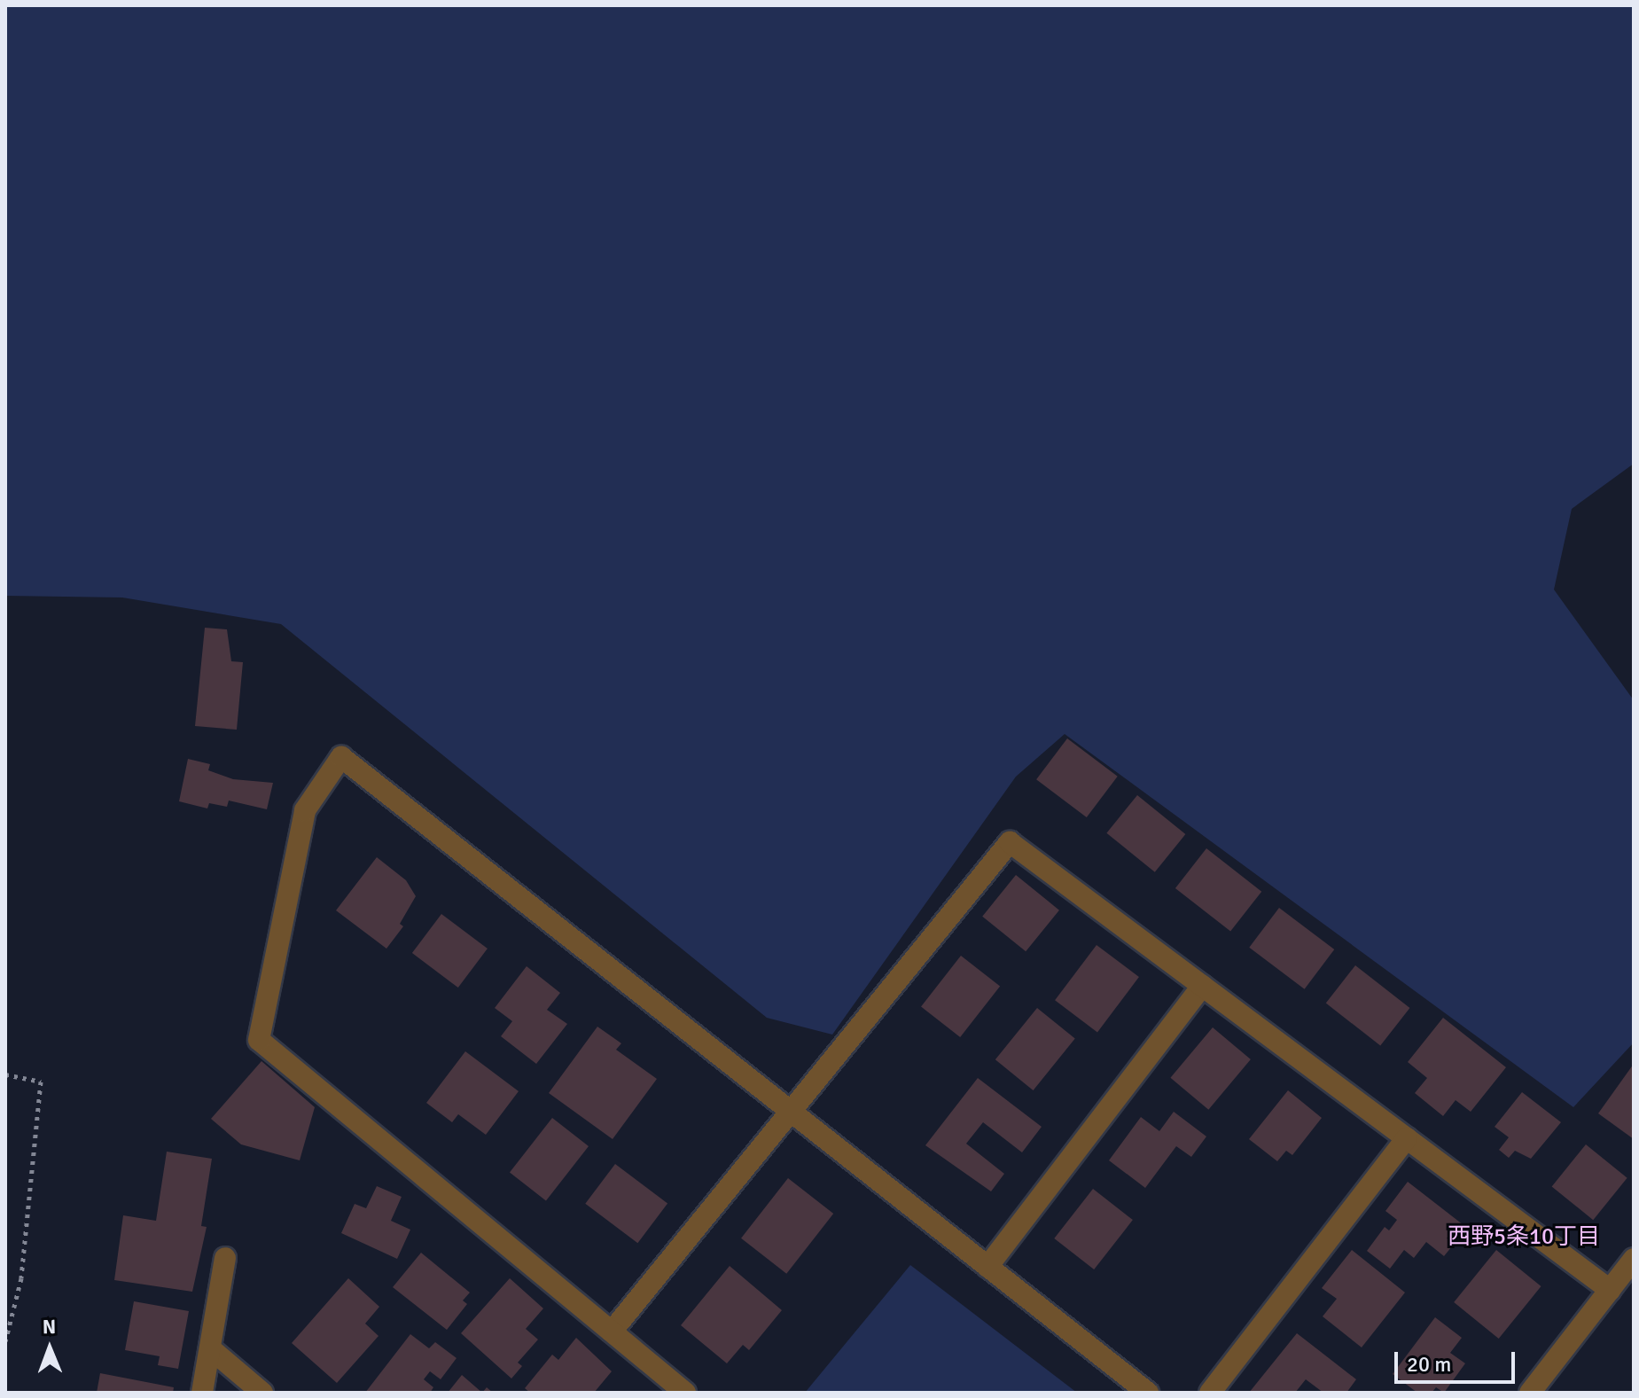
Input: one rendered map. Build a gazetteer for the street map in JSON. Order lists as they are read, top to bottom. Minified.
{"districts":["西野5条10丁目"],"scale_bar":"20 m","north":"top"}
